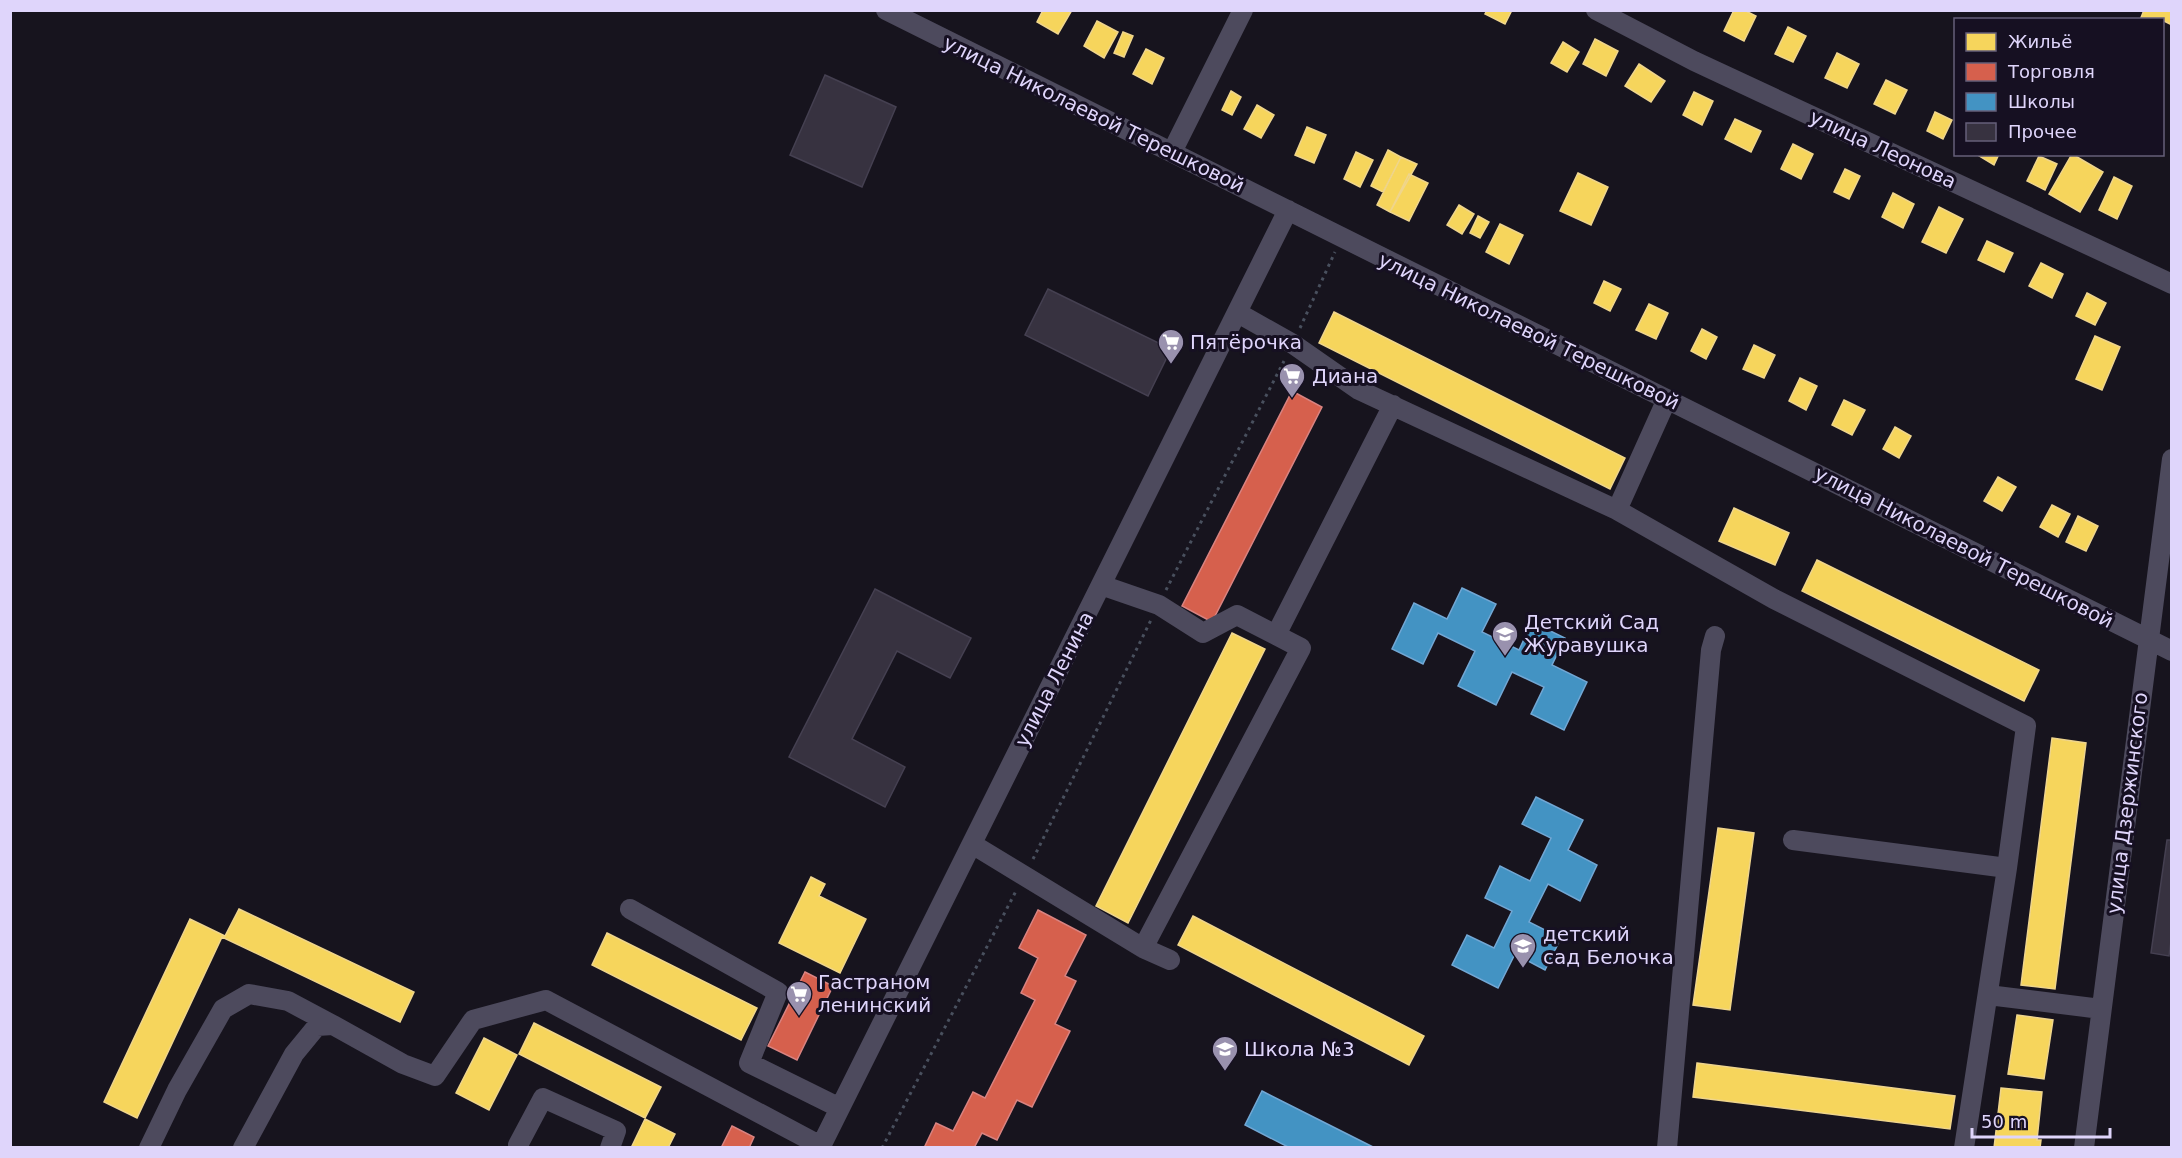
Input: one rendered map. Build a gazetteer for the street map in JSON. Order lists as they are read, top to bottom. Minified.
{"streets":{"street":["улица Николаевой Терешковой","улица Леонова","улица Ленина","улица Дзержинского"]},"crossings":[["улица Николаевой Терешковой","улица Ленина"],["улица Николаевой Терешковой","улица Дзержинского"]],"places":{"supermarket":["Пятёрочка","Диана","Гастраном ленинский"],"school or university":["Детский Сад Журавушка","детский сад Белочка","Школа №3"]},"legend":["Жильё","Торговля","Школы","Прочее"],"scale_bar":"50 m"}
